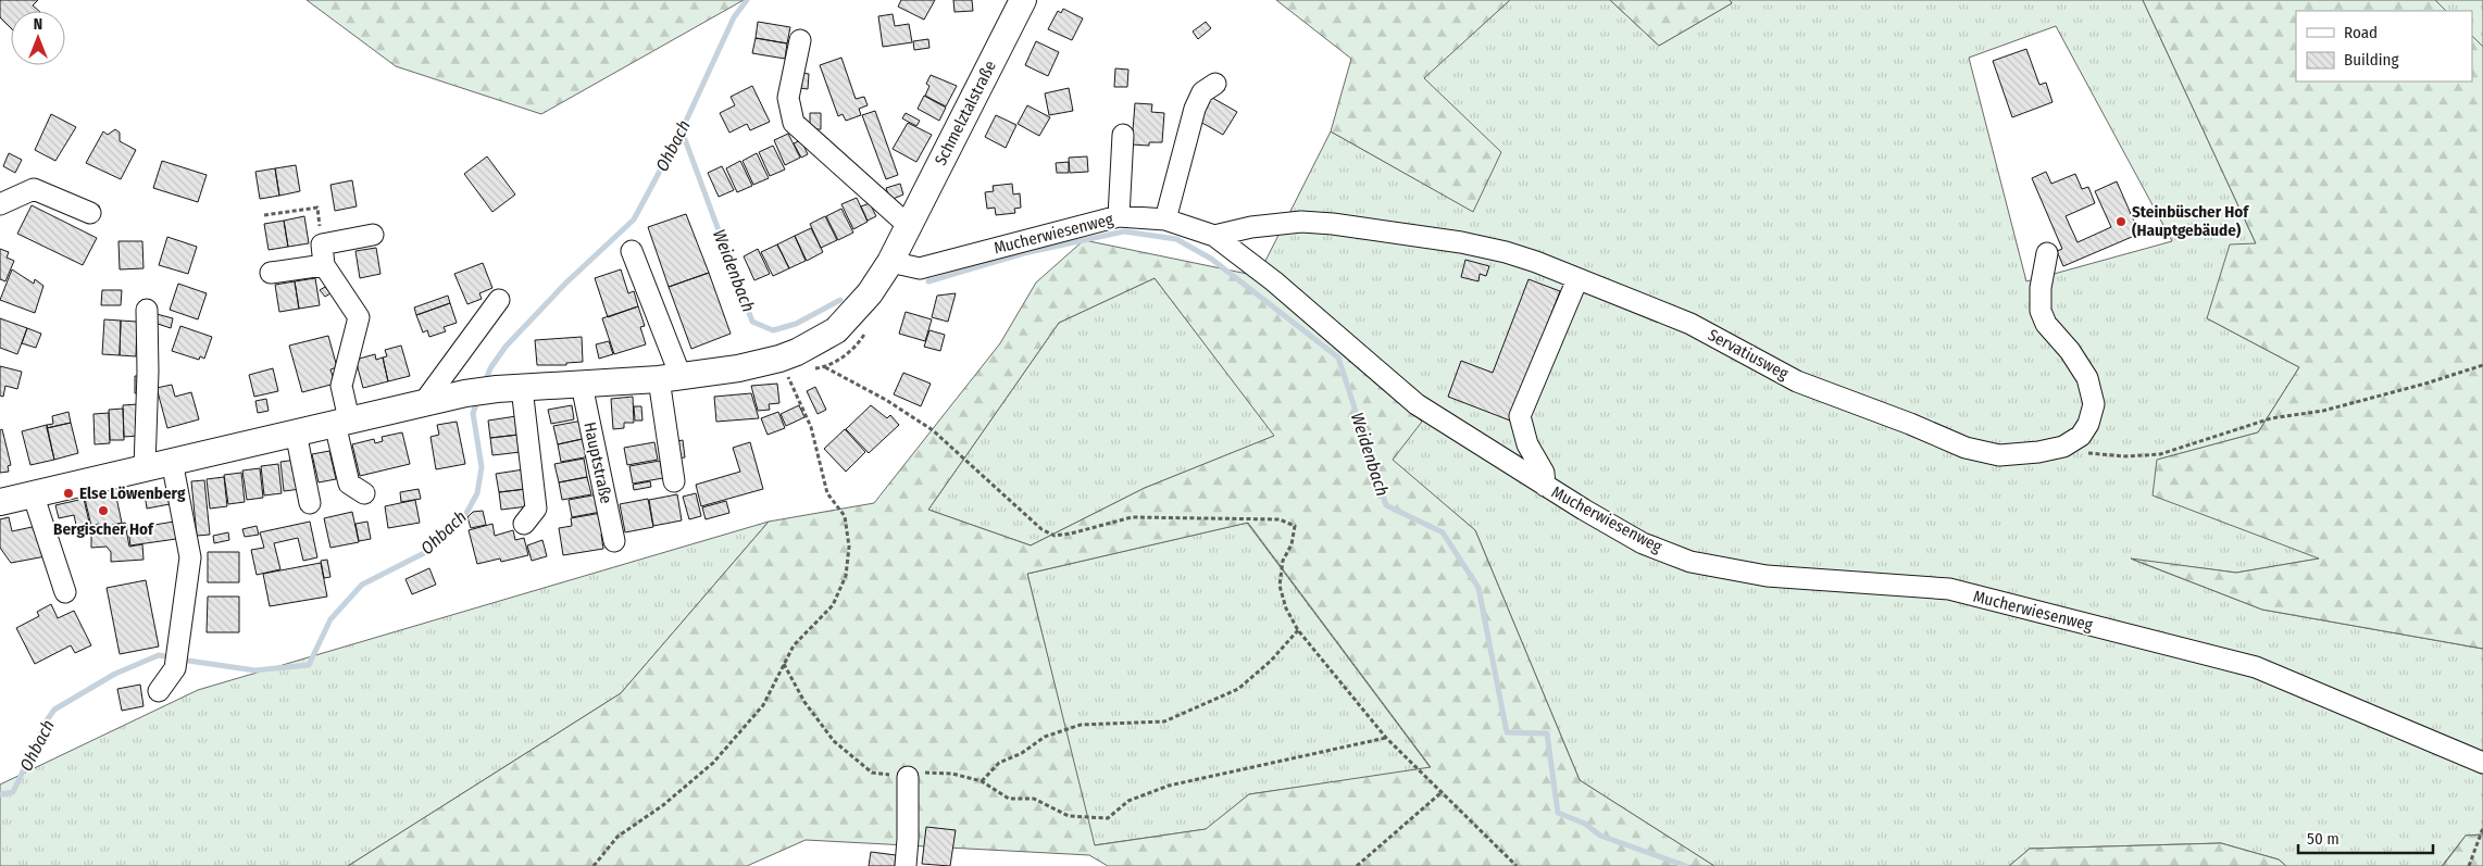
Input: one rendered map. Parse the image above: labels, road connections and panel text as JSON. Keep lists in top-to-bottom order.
{
  "streets": {
    "main road": ["Schmelztalstraße"],
    "street": ["Mucherwiesenweg", "Servatiusweg", "Hauptstraße"]
  },
  "crossings": [
    ["Schmelztalstraße", "Mucherwiesenweg"],
    ["Mucherwiesenweg", "Servatiusweg"]
  ],
  "water": ["Ohbach", "Weidenbach"],
  "places": ["Steinbüscher Hof (Hauptgebäude)", "Else Löwenberg", "Bergischer Hof"],
  "legend": ["Road", "Building"],
  "scale_bar": "50 m",
  "north": "top"
}
